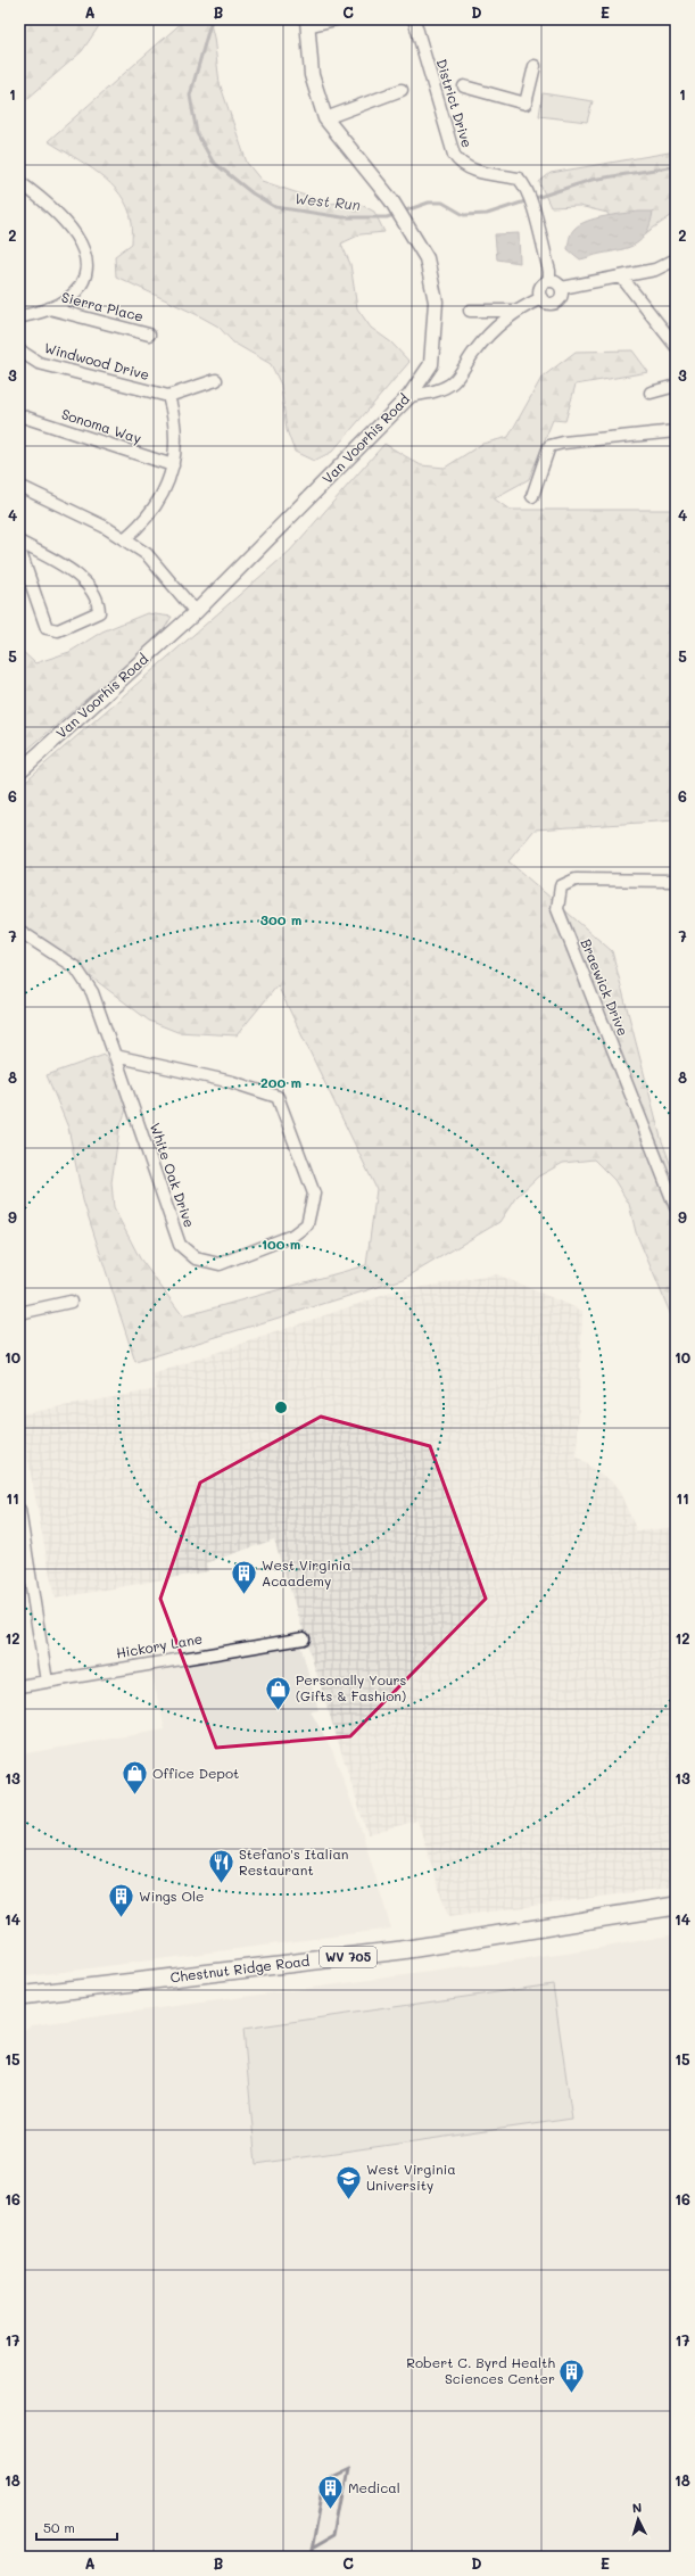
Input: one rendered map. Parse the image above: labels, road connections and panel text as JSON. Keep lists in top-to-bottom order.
{
  "streets": {
    "main road": ["WV 705", "Chestnut Ridge Road"],
    "street": [
      "District Drive",
      "Sierra Place",
      "Windwood Drive",
      "Sonoma Way",
      "Van Voorhis Road",
      "Braewick Drive",
      "White Oak Drive",
      "Hickory Lane"
    ]
  },
  "water": ["West Run"],
  "places": {
    "building": [
      "West Virginia Acaademy",
      "Wings Ole",
      "Robert C. Byrd Health Sciences Center",
      "Medical"
    ],
    "shop": ["Personally Yours (Gifts & Fashion)", "Office Depot"],
    "restaurant": ["Stefano's Italian Restaurant"],
    "school or university": ["West Virginia University"]
  },
  "scale_bar": "50 m",
  "north": "top",
  "grid": {
    "columns": [
      "A",
      "B",
      "C",
      "D",
      "E"
    ],
    "rows": [
      "1",
      "2",
      "3",
      "4",
      "5",
      "6",
      "7",
      "8",
      "9",
      "10",
      "11",
      "12",
      "13",
      "14",
      "15",
      "16",
      "17",
      "18"
    ]
  },
  "rings": ["300 m", "200 m", "100 m"]
}
